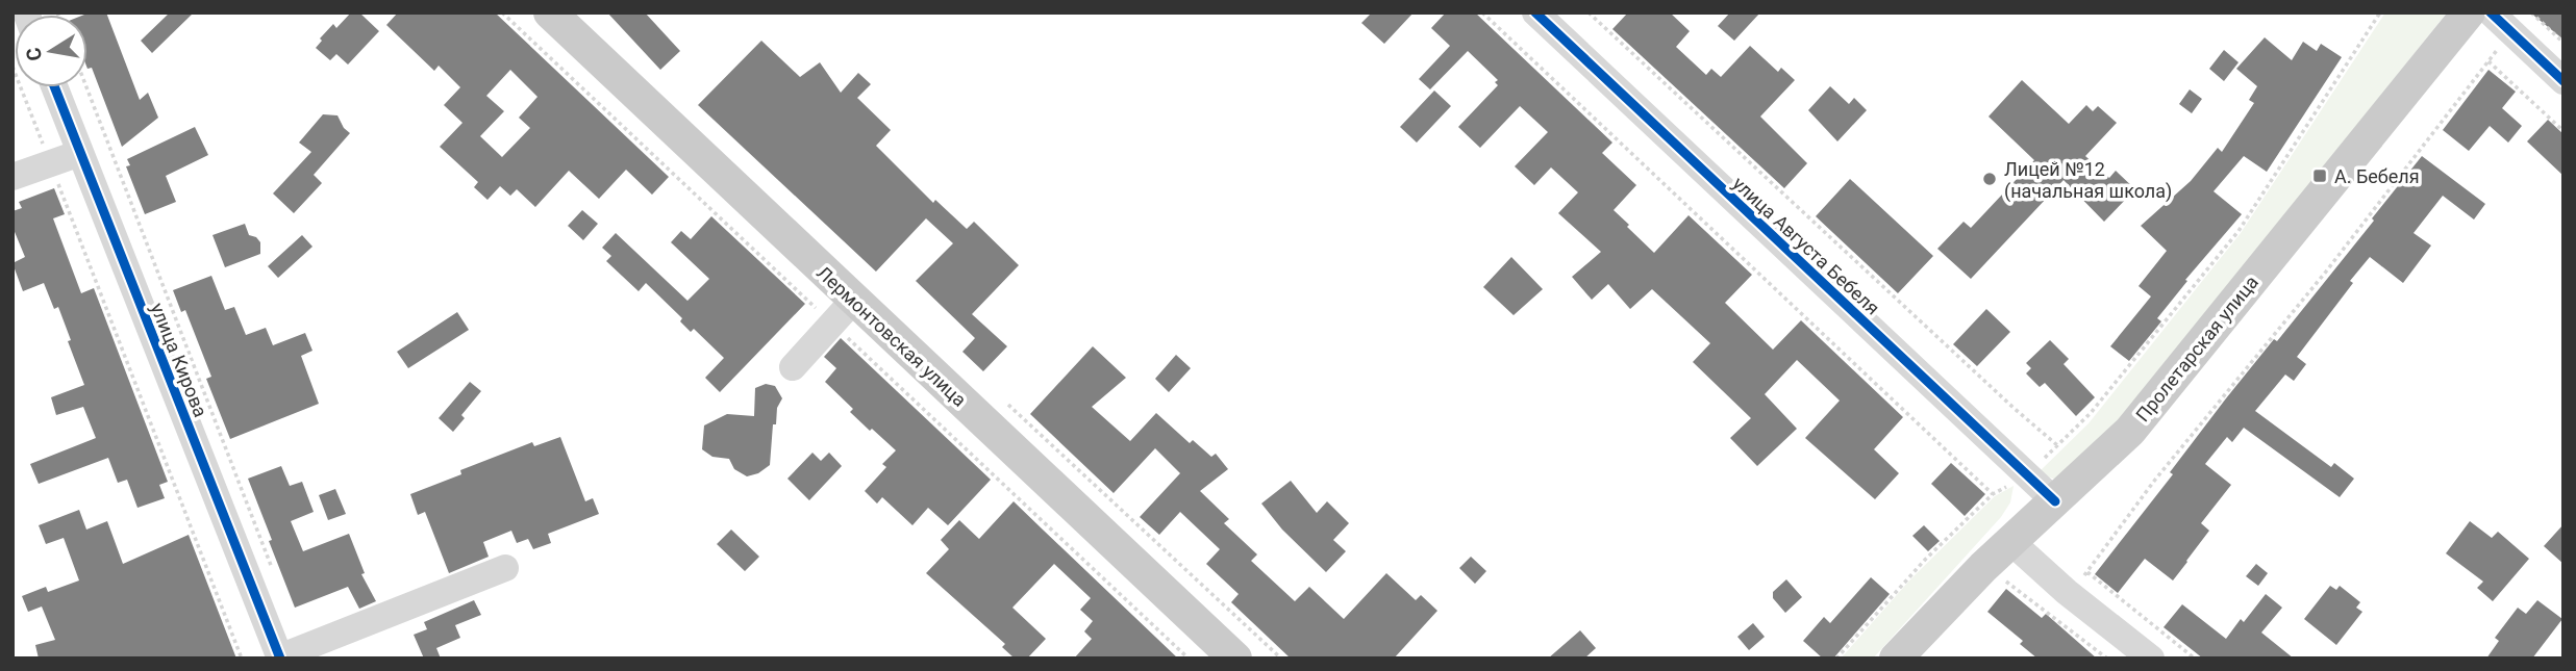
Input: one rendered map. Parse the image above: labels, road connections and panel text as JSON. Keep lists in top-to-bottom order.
{
  "streets": {
    "main road": ["Лермонтовская улица", "Пролетарская улица"],
    "street": ["улица Августа Бебеля", "улица Кирова"]
  },
  "crossings": [
    ["улица Августа Бебеля", "Пролетарская улица"]
  ],
  "places": {
    "transit": ["А. Бебеля"],
    "other": ["Лицей №12 (начальная школа)"]
  },
  "north": "left"
}
